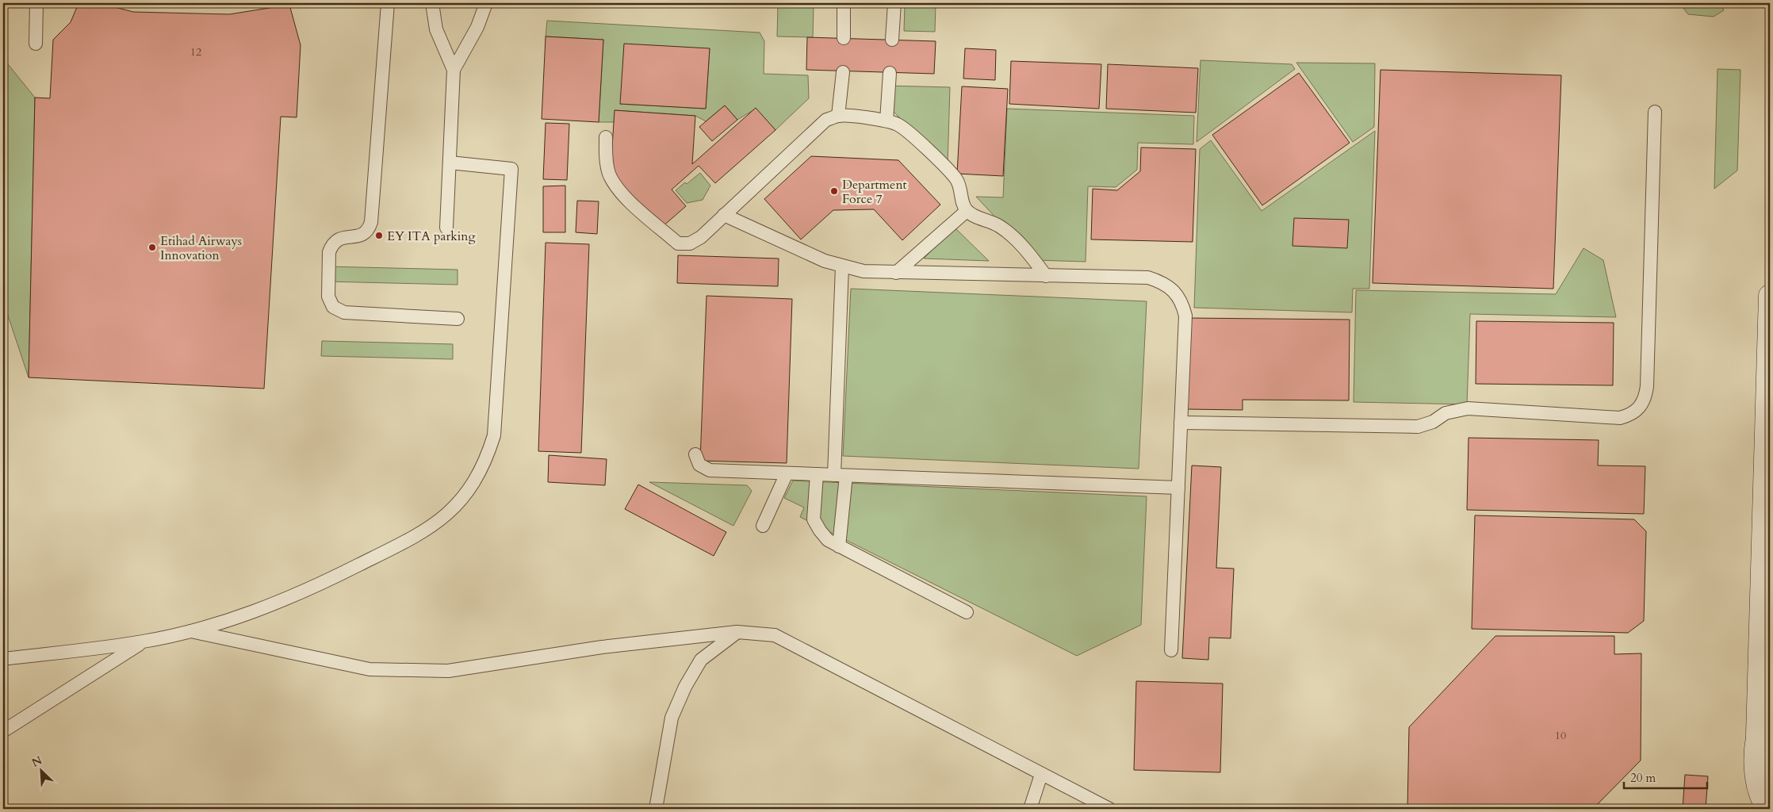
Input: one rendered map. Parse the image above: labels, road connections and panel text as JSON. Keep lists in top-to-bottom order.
{
  "places": ["Department Force 7", "EY ITA parking", "Etihad Airways Innovation"],
  "house_numbers": ["12", "10"],
  "scale_bar": "20 m",
  "north": "top left"
}
